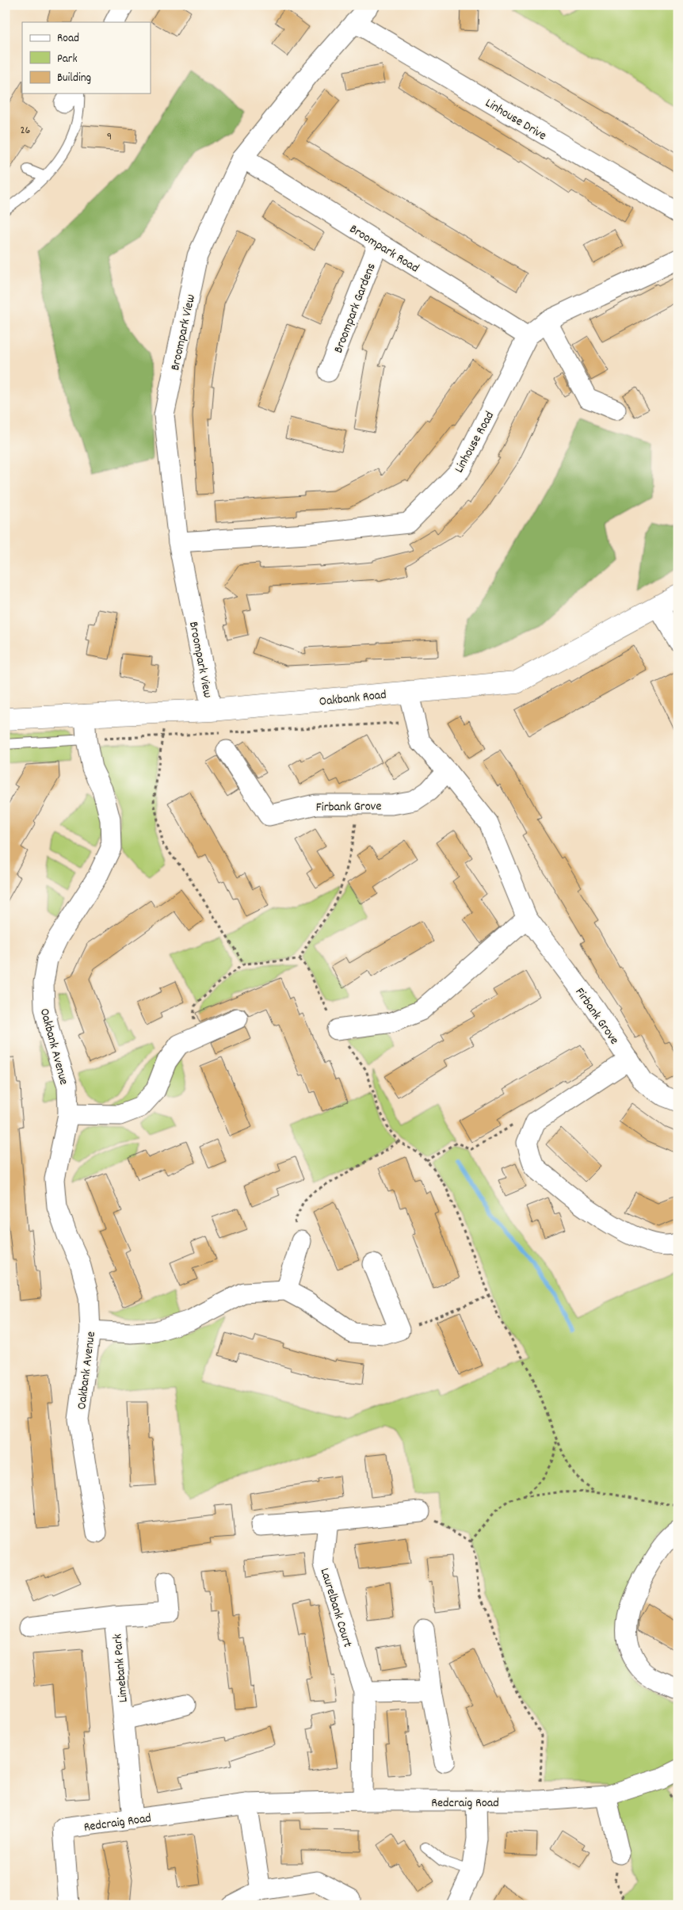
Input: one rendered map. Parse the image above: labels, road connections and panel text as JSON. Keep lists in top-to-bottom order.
{
  "streets": {
    "street": [
      "Linhouse Drive",
      "Broompark Road",
      "Broompark Gardens",
      "Broompark View",
      "Linhouse Road",
      "Oakbank Road",
      "Firbank Grove",
      "Oakbank Avenue",
      "Laurelbank Court",
      "Limebank Park",
      "Redcraig Road"
    ]
  },
  "crossings": [
    ["Linhouse Drive", "Broompark View"],
    ["Broompark Road", "Broompark Gardens"],
    ["Broompark Road", "Broompark View"],
    ["Broompark Road", "Linhouse Road"],
    ["Broompark View", "Linhouse Road"],
    ["Broompark View", "Oakbank Road"],
    ["Oakbank Road", "Firbank Grove"],
    ["Oakbank Road", "Oakbank Avenue"],
    ["Laurelbank Court", "Redcraig Road"],
    ["Limebank Park", "Redcraig Road"]
  ],
  "house_numbers": ["26", "9"],
  "legend": ["Road", "Park", "Building"]
}
